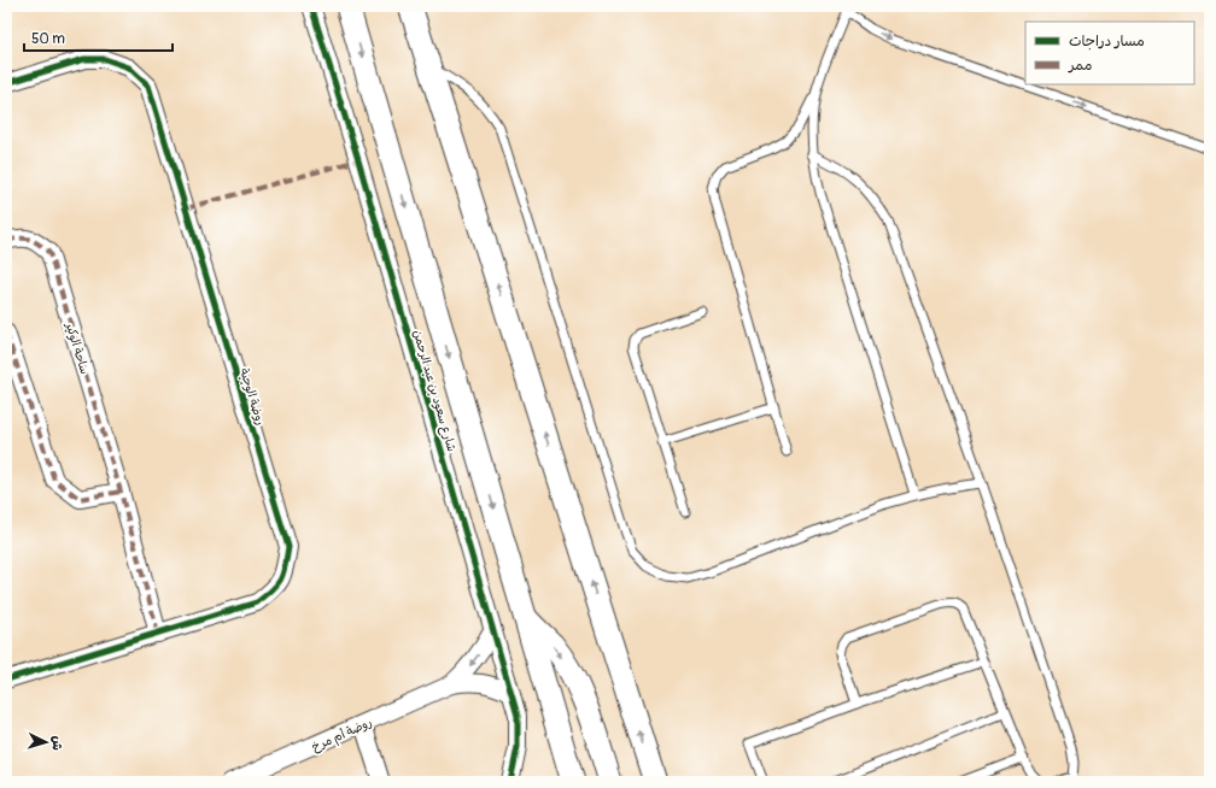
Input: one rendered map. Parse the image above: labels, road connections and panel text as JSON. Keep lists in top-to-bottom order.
{
  "streets": {
    "main road": ["شارع سعود بن عبد الرحمن"],
    "street": ["ساحة الوكير", "روضة الوجبة", "روضة أم مرخ"]
  },
  "crossings": [
    ["ساحة الوكير", "روضة الوجبة"],
    ["شارع سعود بن عبد الرحمن", "روضة أم مرخ"]
  ],
  "legend": ["مسار دراجات", "ممر"],
  "scale_bar": "50 m",
  "north": "right"
}
